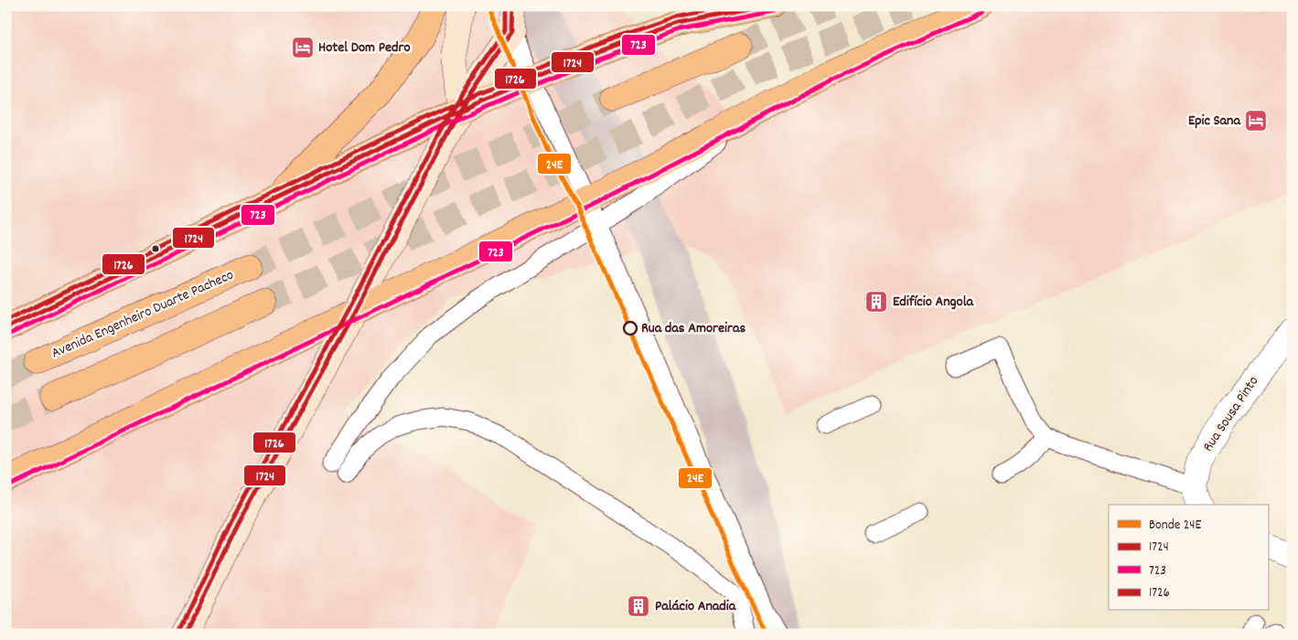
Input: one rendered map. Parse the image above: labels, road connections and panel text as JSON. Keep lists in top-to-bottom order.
{
  "streets": {
    "main road": ["Avenida Engenheiro Duarte Pacheco"],
    "street": ["Rua Sousa Pinto"]
  },
  "places": {
    "hotel": ["Hotel Dom Pedro", "Epic Sana"],
    "building": ["Edifício Angola", "Palácio Anadia"],
    "other": ["Rua das Amoreiras"]
  },
  "lines": [
    "tram line 24E",
    "transit line 1724",
    "transit line 1726",
    "transit line 723"
  ],
  "legend": [
    "Bonde 24E",
    "1724",
    "723",
    "1726"
  ]
}
